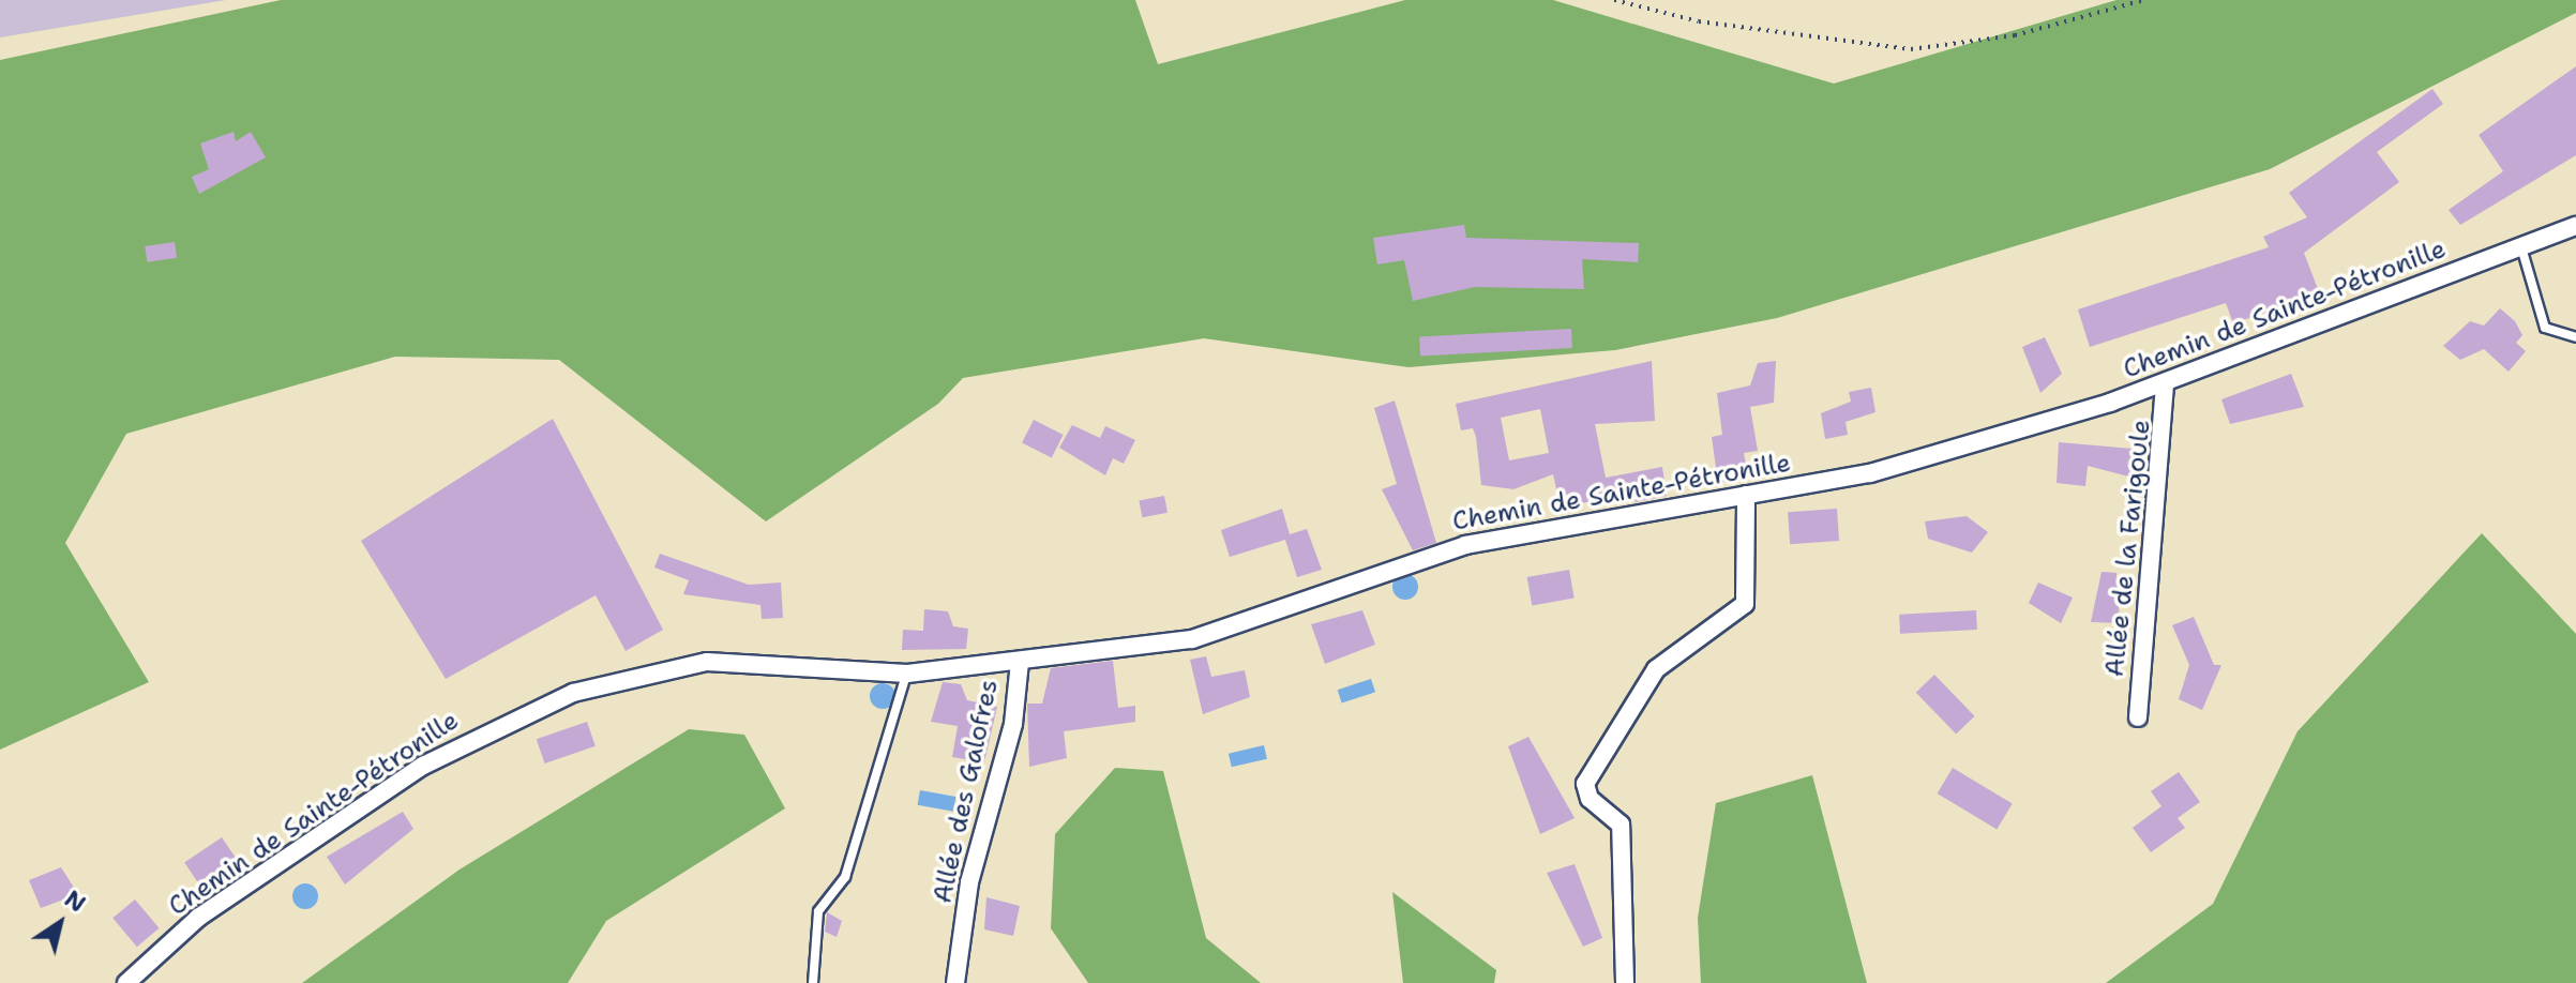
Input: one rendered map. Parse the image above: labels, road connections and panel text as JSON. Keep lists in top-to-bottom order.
{
  "streets": {
    "street": ["Chemin de Sainte-Pétronille", "Allée de la Farigoule", "Allée des Galofres"]
  },
  "crossings": [
    ["Chemin de Sainte-Pétronille", "Allée de la Farigoule"],
    ["Chemin de Sainte-Pétronille", "Allée des Galofres"]
  ],
  "north": "top right"
}
